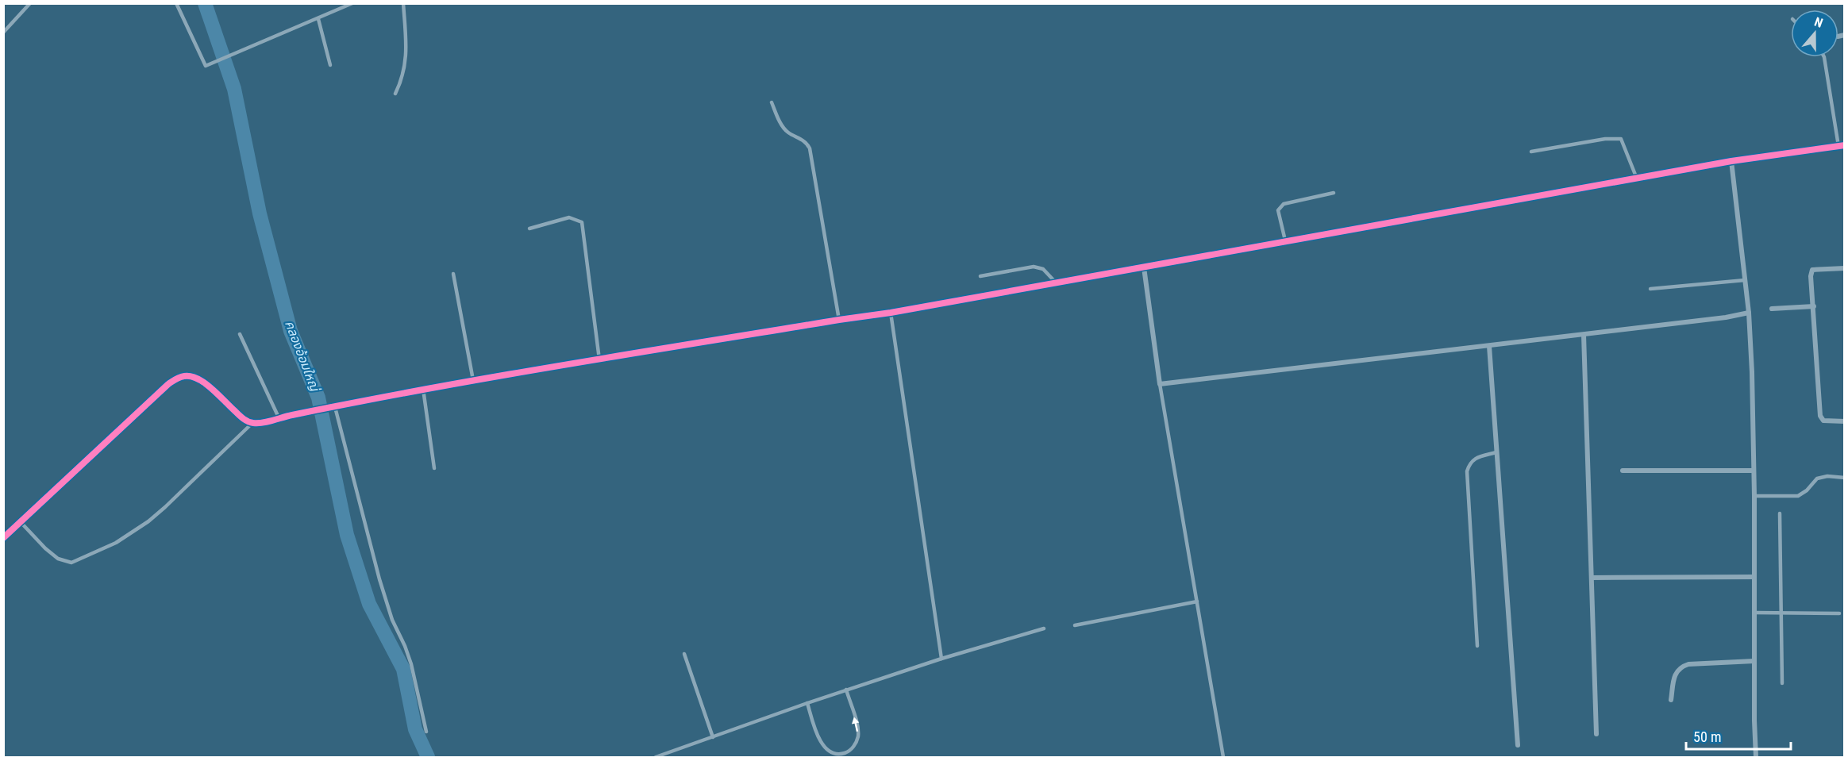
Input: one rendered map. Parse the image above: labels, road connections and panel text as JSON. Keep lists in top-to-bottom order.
{
  "water": ["คลองอ้อมใหญ่"],
  "scale_bar": "50 m",
  "north": "top"
}
